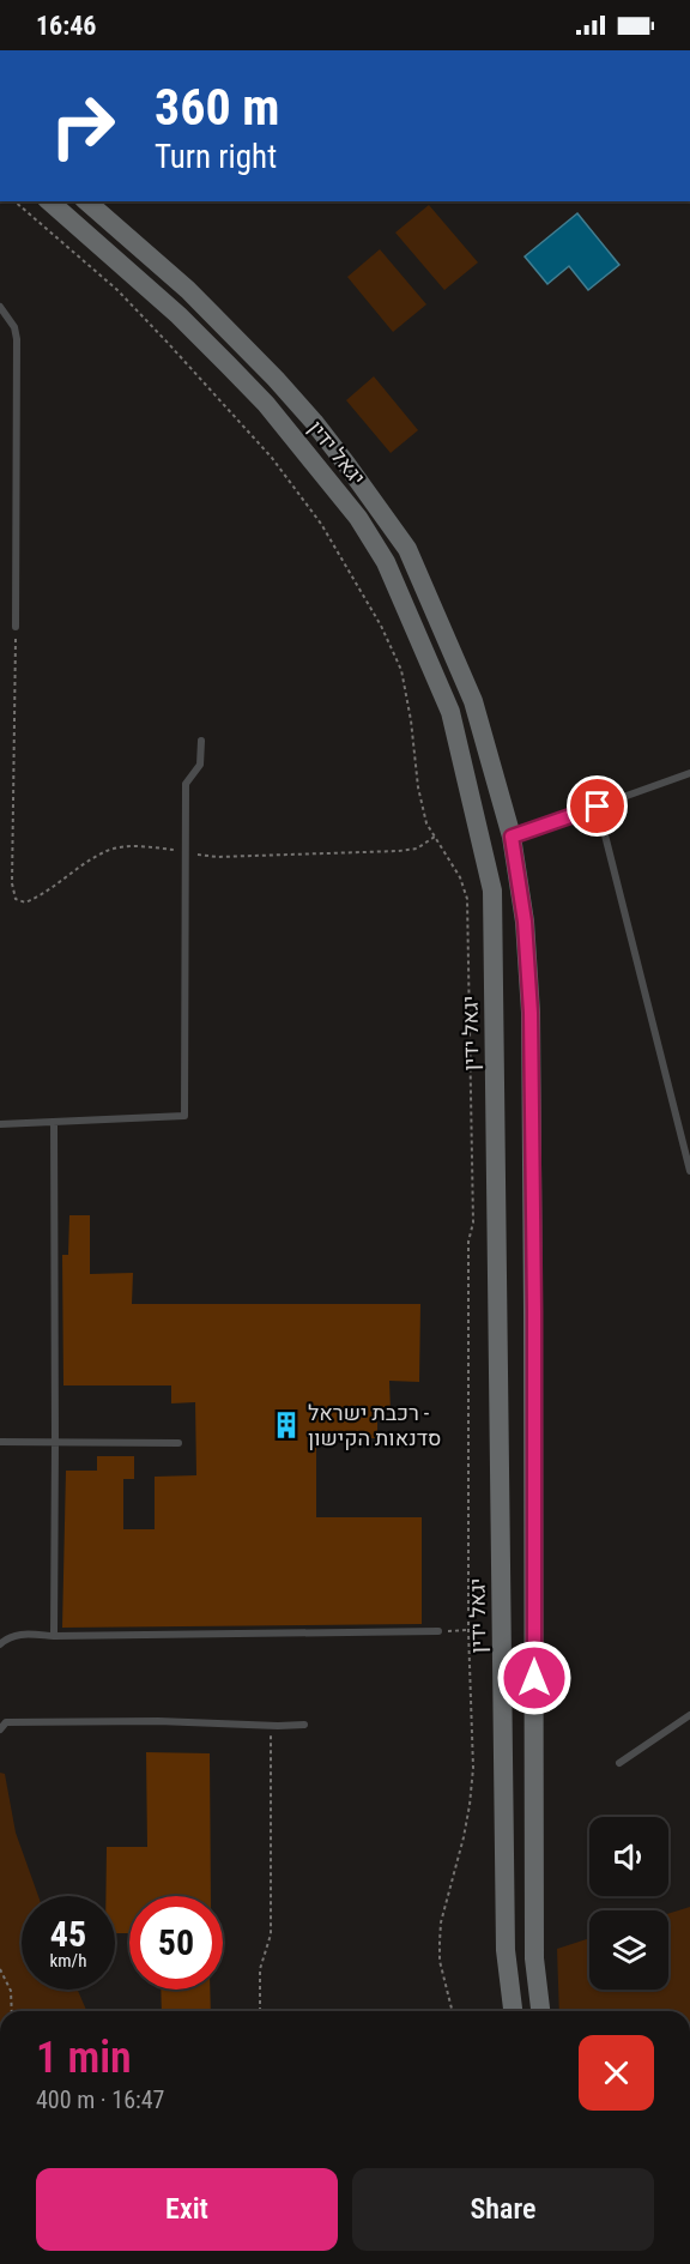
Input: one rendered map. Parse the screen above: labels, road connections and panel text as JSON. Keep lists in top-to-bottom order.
{
  "streets": {
    "main road": ["יגאל ידין"]
  },
  "places": {
    "building": ["רכבת ישראל - סדנאות הקישון"]
  },
  "page": {
    "status": "16:46",
    "turn": ["360 m", "Turn right"],
    "speed": "45 km/h",
    "limit": "50",
    "heading": ["1 min", "400 m · 16:47"],
    "buttons": ["Exit", "Share"]
  }
}
